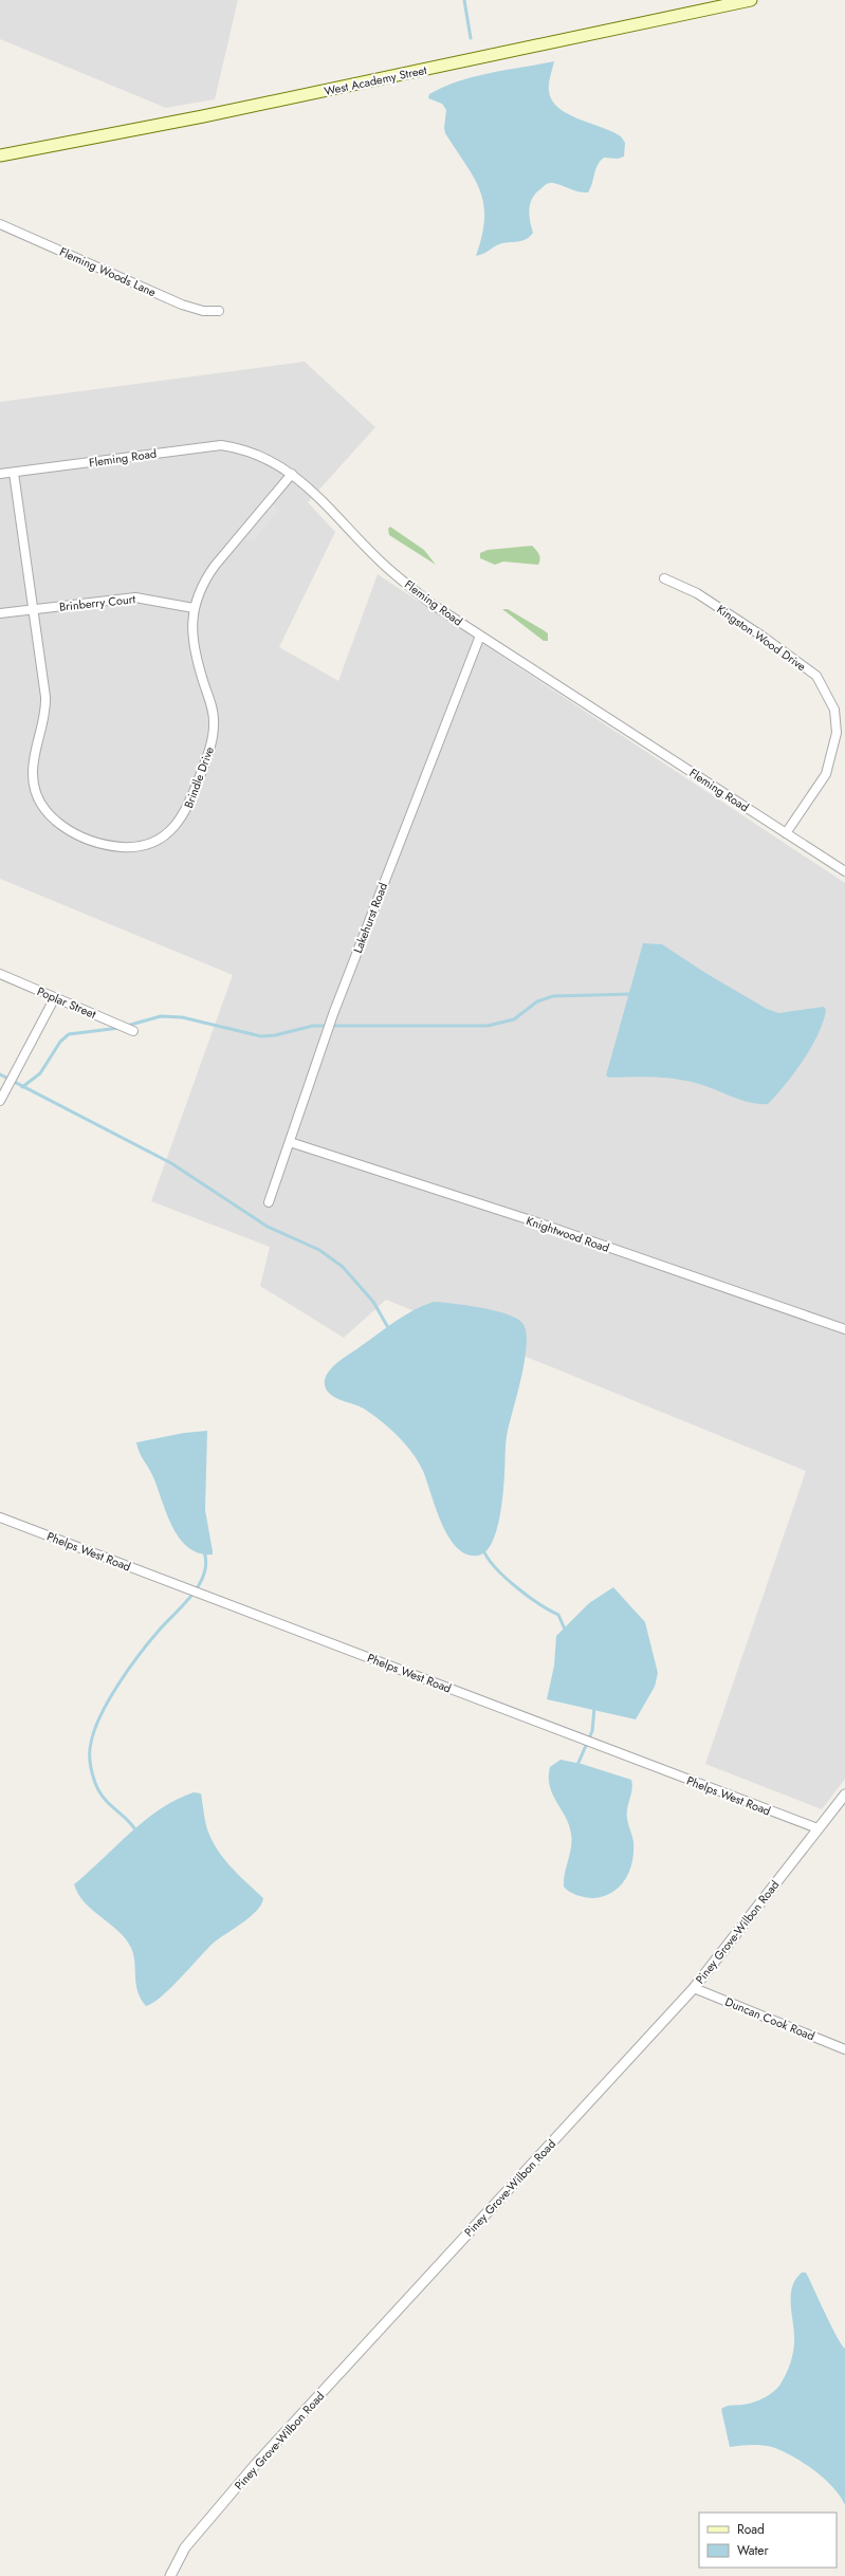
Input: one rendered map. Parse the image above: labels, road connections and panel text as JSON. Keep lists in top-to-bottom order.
{
  "streets": {
    "main road": ["West Academy Street"],
    "street": [
      "Fleming Woods Lane",
      "Fleming Road",
      "Brinberry Court",
      "Kingston Wood Drive",
      "Brindle Drive",
      "Lakehurst Road",
      "Poplar Street",
      "Knightwood Road",
      "Phelps West Road",
      "Piney Grove-Wilbon Road",
      "Duncan Cook Road"
    ]
  },
  "crossings": [
    ["Fleming Road", "Kingston Wood Drive"],
    ["Fleming Road", "Brindle Drive"],
    ["Fleming Road", "Lakehurst Road"],
    ["Brinberry Court", "Brindle Drive"],
    ["Lakehurst Road", "Knightwood Road"],
    ["Phelps West Road", "Piney Grove-Wilbon Road"],
    ["Piney Grove-Wilbon Road", "Duncan Cook Road"]
  ],
  "legend": ["Road", "Water"]
}
